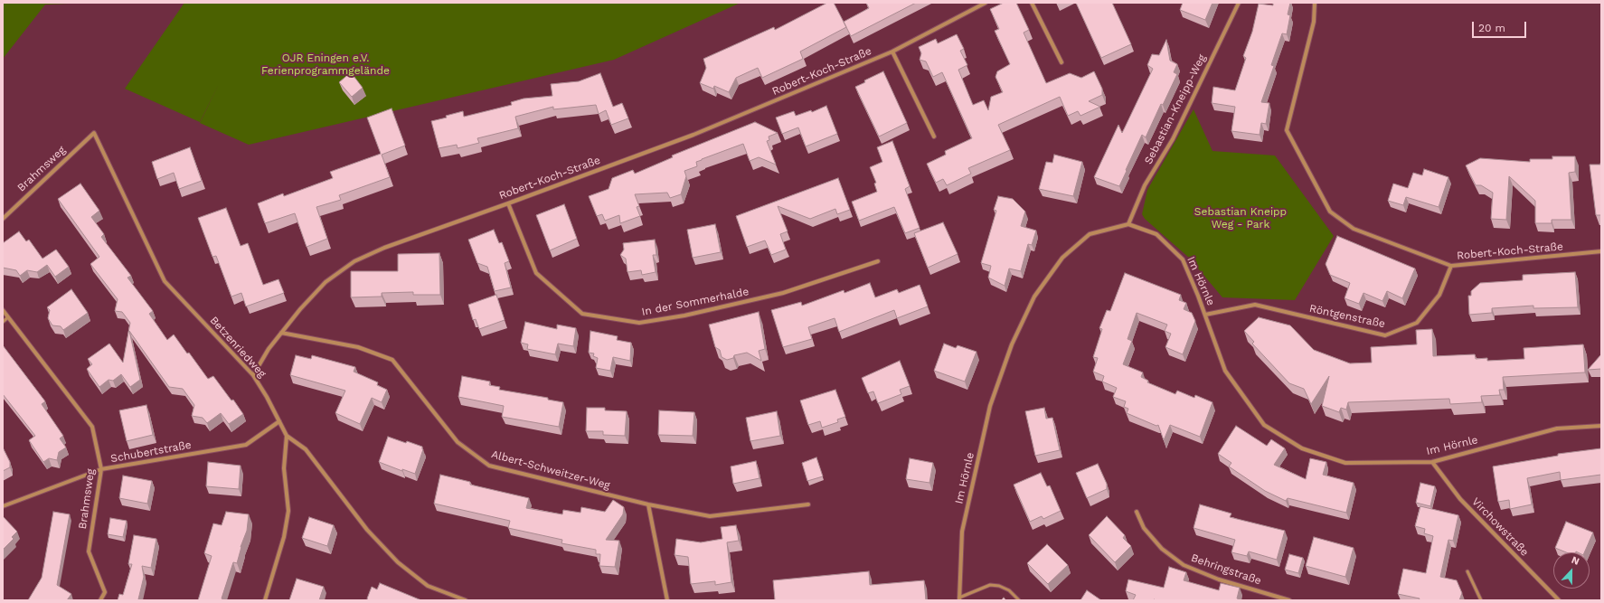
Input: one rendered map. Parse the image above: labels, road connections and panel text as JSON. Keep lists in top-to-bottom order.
{
  "streets": {
    "street": [
      "Robert-Koch-Straße",
      "Sebastian-Kneipp-Weg",
      "Brahmsweg",
      "Im Hörnle",
      "In der Sommerhalde",
      "Röntgenstraße",
      "Betzenriedweg",
      "Schubertstraße",
      "Albert-Schweitzer-Weg",
      "Virchowstraße",
      "Behringstraße"
    ]
  },
  "crossings": [
    ["Robert-Koch-Straße", "In der Sommerhalde"],
    ["Robert-Koch-Straße", "Röntgenstraße"],
    ["Robert-Koch-Straße", "Betzenriedweg"],
    ["Robert-Koch-Straße", "Albert-Schweitzer-Weg"],
    ["Sebastian-Kneipp-Weg", "Im Hörnle"],
    ["Brahmsweg", "Betzenriedweg"],
    ["Brahmsweg", "Schubertstraße"],
    ["Im Hörnle", "Röntgenstraße"],
    ["Im Hörnle", "Virchowstraße"],
    ["Betzenriedweg", "Schubertstraße"]
  ],
  "parks": ["OJR Eningen e.V. Ferienprogrammgelände", "Sebastian Kneipp Weg - Park"],
  "scale_bar": "20 m",
  "north": "top"
}
